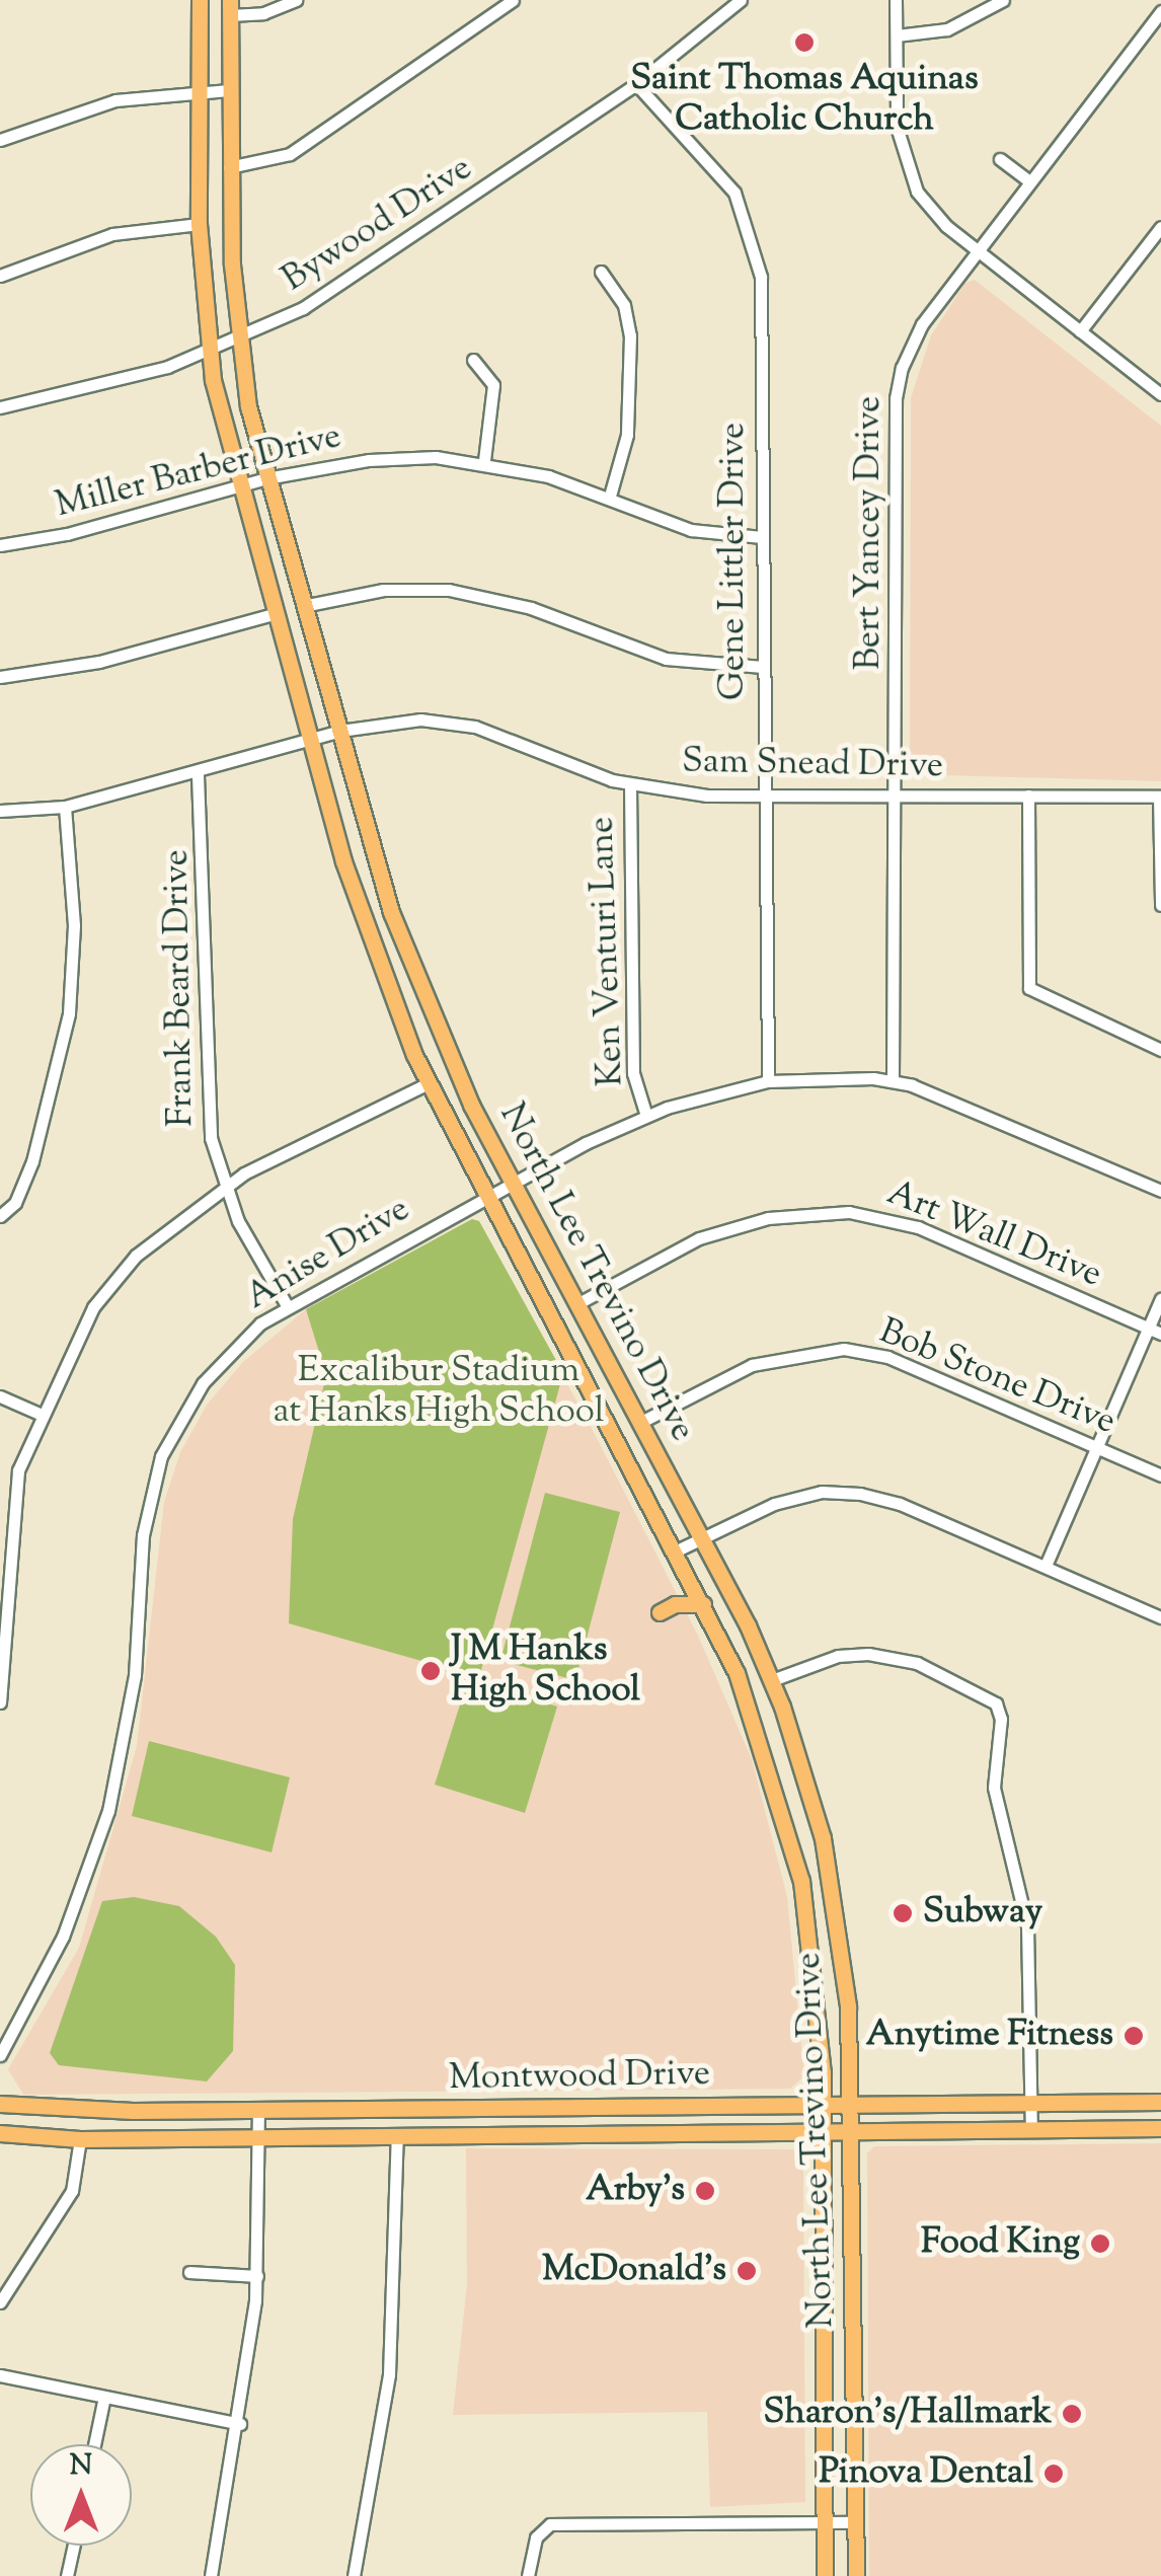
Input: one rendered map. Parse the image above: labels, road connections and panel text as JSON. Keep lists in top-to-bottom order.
{
  "streets": {
    "main road": ["North Lee Trevino Drive", "Montwood Drive"],
    "street": [
      "Bywood Drive",
      "Miller Barber Drive",
      "Bert Yancey Drive",
      "Gene Littler Drive",
      "Sam Snead Drive",
      "Ken Venturi Lane",
      "Frank Beard Drive",
      "Art Wall Drive",
      "Anise Drive",
      "Bob Stone Drive"
    ]
  },
  "crossings": [
    ["Bywood Drive", "Gene Littler Drive"],
    ["Bywood Drive", "North Lee Trevino Drive"],
    ["Miller Barber Drive", "Gene Littler Drive"],
    ["Miller Barber Drive", "North Lee Trevino Drive"],
    ["Bert Yancey Drive", "Sam Snead Drive"],
    ["Bert Yancey Drive", "Anise Drive"],
    ["Gene Littler Drive", "Sam Snead Drive"],
    ["Gene Littler Drive", "Anise Drive"],
    ["Sam Snead Drive", "Ken Venturi Lane"],
    ["Sam Snead Drive", "Frank Beard Drive"],
    ["Sam Snead Drive", "North Lee Trevino Drive"],
    ["Ken Venturi Lane", "Anise Drive"],
    ["Frank Beard Drive", "Anise Drive"],
    ["Art Wall Drive", "North Lee Trevino Drive"],
    ["Anise Drive", "North Lee Trevino Drive"],
    ["North Lee Trevino Drive", "Bob Stone Drive"],
    ["North Lee Trevino Drive", "Montwood Drive"]
  ],
  "parks": ["Excalibur Stadium at Hanks High School"],
  "places": [
    "Saint Thomas Aquinas Catholic Church",
    "J M Hanks High School",
    "Subway",
    "Anytime Fitness",
    "Arby's",
    "Food King",
    "McDonald's",
    "Sharon's/Hallmark",
    "Pinova Dental"
  ],
  "north": "top"
}
